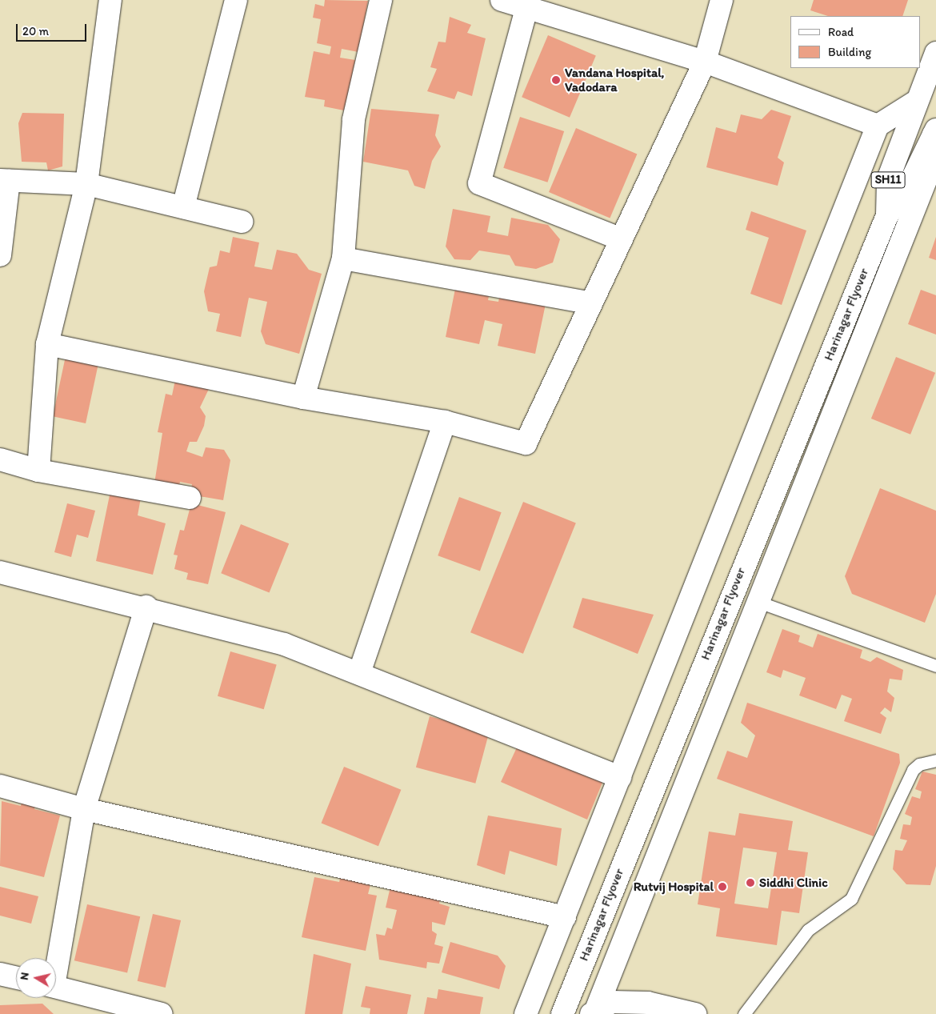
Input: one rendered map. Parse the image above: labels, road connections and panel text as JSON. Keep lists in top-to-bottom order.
{
  "streets": {
    "street": ["SH11", "Harinagar Flyover"]
  },
  "crossings": [
    ["SH11", "Harinagar Flyover"]
  ],
  "places": ["Vandana Hospital, Vadodara", "Siddhi Clinic", "Rutvij Hospital"],
  "legend": ["Road", "Building"],
  "scale_bar": "20 m",
  "north": "left"
}
